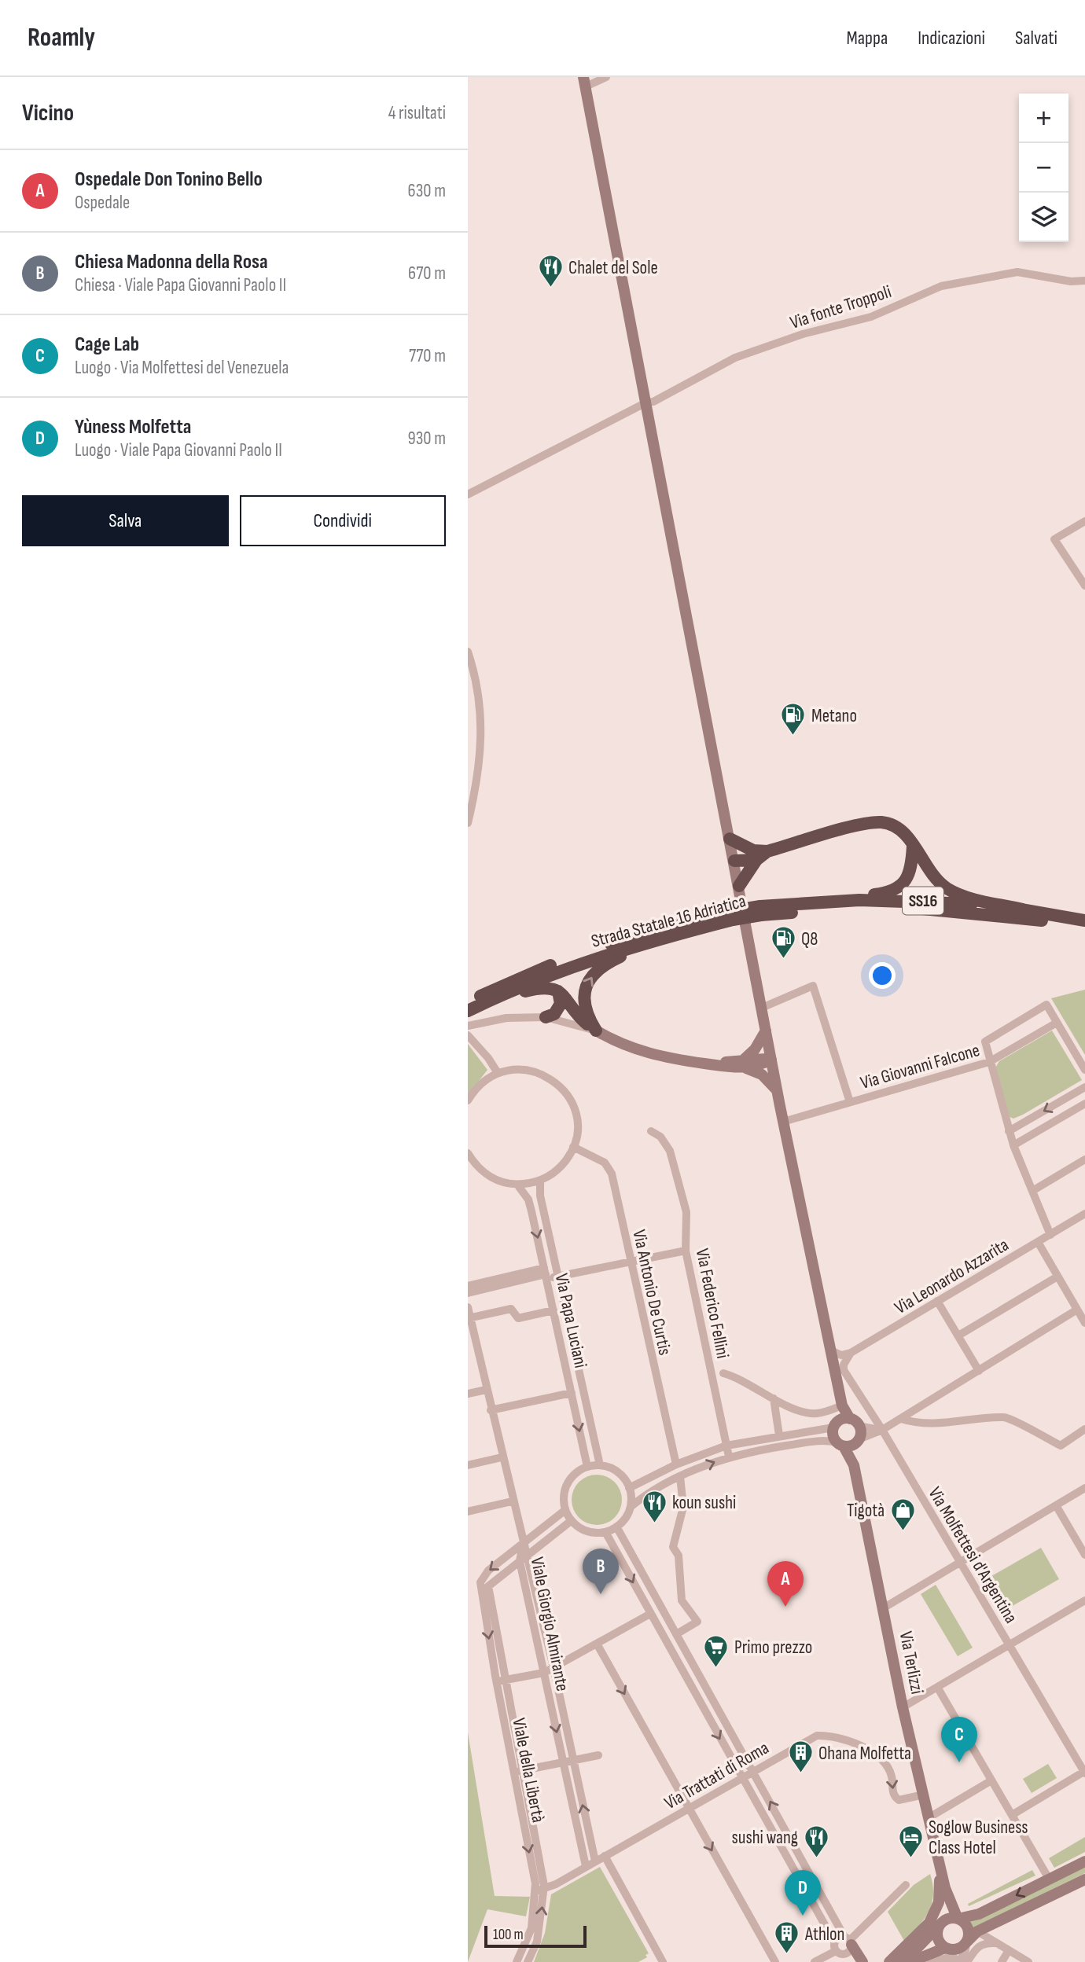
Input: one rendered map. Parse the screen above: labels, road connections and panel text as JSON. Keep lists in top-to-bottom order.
{
  "streets": {
    "highway": ["SS16", "Strada Statale 16 Adriatica"],
    "main road": ["Via Terlizzi"],
    "street": [
      "Via fonte Troppoli",
      "Via Giovanni Falcone",
      "Via Leonardo Azzarita",
      "Via Antonio De Curtis",
      "Via Federico Fellini",
      "Via Papa Luciani",
      "Via Molfettesi d'Argentina",
      "Viale Giorgio Almirante",
      "Viale della Libertà",
      "Via Trattati di Roma"
    ]
  },
  "crossings": [
    ["Viale Giorgio Almirante", "Via Trattati di Roma"],
    ["Via Terlizzi", "Via Trattati di Roma"],
    ["Viale della Libertà", "Via Trattati di Roma"]
  ],
  "one_way": ["Via Trattati di Roma"],
  "places": {
    "restaurant": ["Chalet del Sole", "koun sushi", "sushi wang"],
    "fuel station": ["Metano", "Q8"],
    "shop": ["Tigotà"],
    "supermarket": ["Primo prezzo"],
    "building": ["Ohana Molfetta", "Athlon"],
    "hotel": ["Soglow Business Class Hotel"]
  },
  "scale_bar": "100 m",
  "page": {
    "header": "Roamly",
    "nav": ["Mappa", "Indicazioni", "Salvati"],
    "heading": ["Vicino", "4 risultati"],
    "map_buttons": ["+", "−"],
    "list": [
      {
        "mark": "A",
        "name": "Ospedale Don Tonino Bello",
        "note": "Ospedale",
        "value": "630 m"
      },
      {
        "mark": "B",
        "name": "Chiesa Madonna della Rosa",
        "note": "Chiesa · Viale Papa Giovanni Paolo II",
        "value": "670 m"
      },
      {
        "mark": "C",
        "name": "Cage Lab",
        "note": "Luogo · Via Molfettesi del Venezuela",
        "value": "770 m"
      },
      {
        "mark": "D",
        "name": "Yùness Molfetta",
        "note": "Luogo · Viale Papa Giovanni Paolo II",
        "value": "930 m"
      }
    ],
    "buttons": ["Salva", "Condividi"],
    "pins": [
      "B",
      "A",
      "C",
      "D"
    ],
    "scale": "100 m"
  }
}
